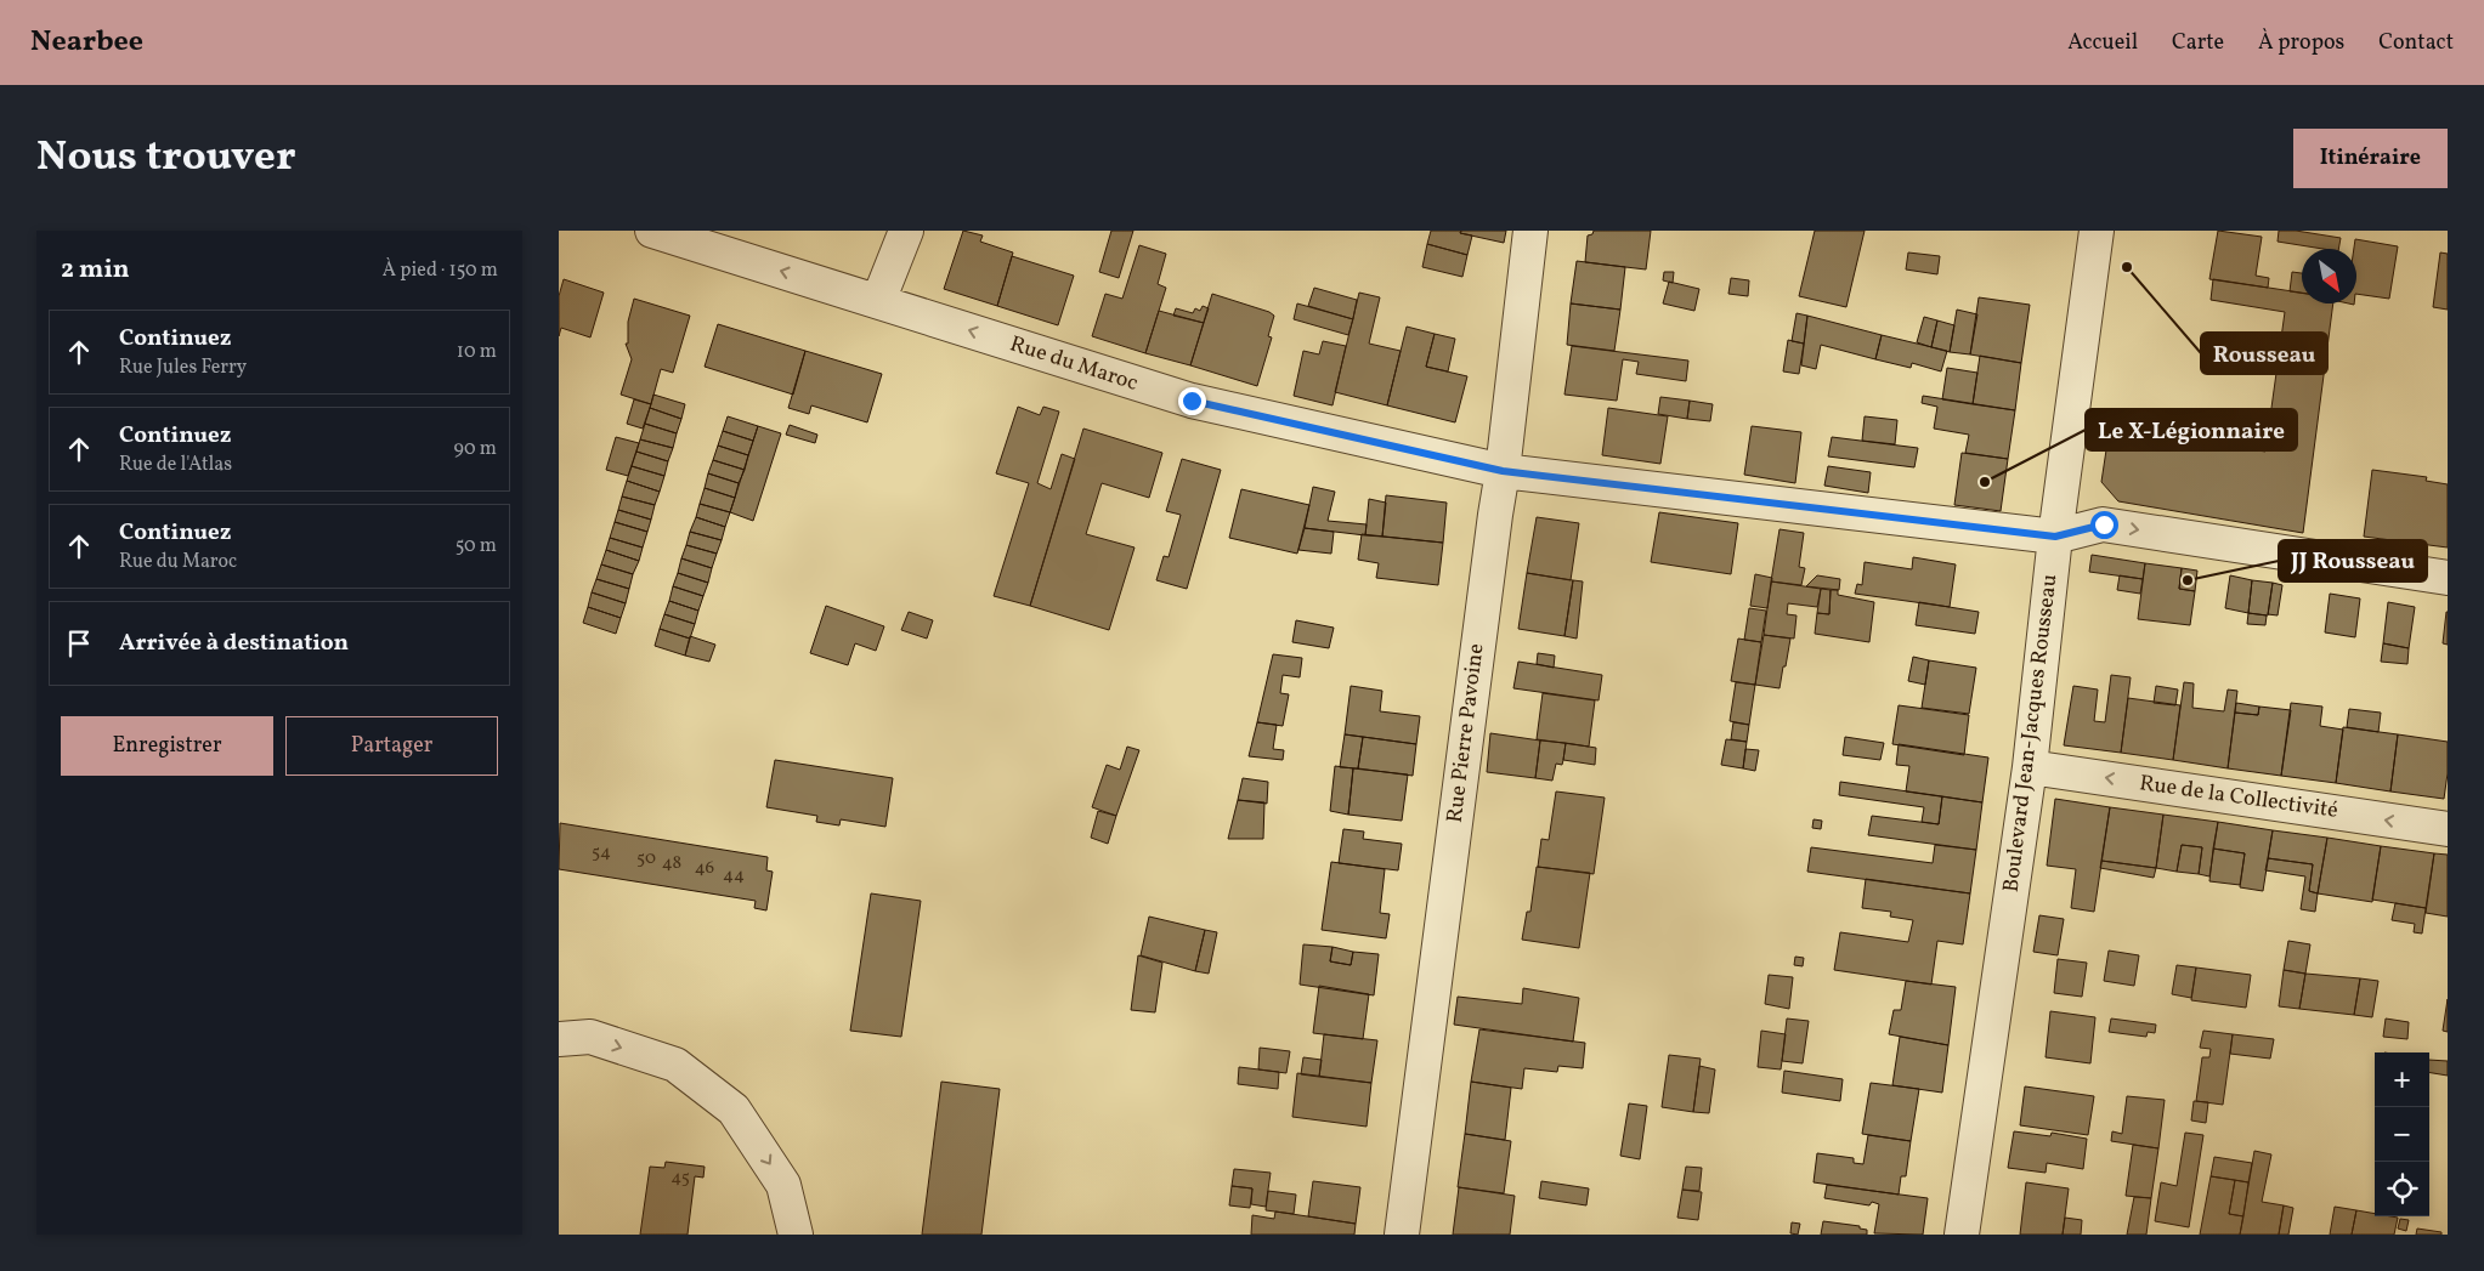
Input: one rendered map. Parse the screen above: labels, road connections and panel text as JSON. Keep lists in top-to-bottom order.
{
  "streets": {
    "street": [
      "Rue du Maroc",
      "Rue Pierre Pavoine",
      "Boulevard Jean-Jacques Rousseau",
      "Rue de la Collectivité"
    ]
  },
  "crossings": [
    ["Rue du Maroc", "Rue Pierre Pavoine"],
    ["Rue du Maroc", "Boulevard Jean-Jacques Rousseau"],
    ["Boulevard Jean-Jacques Rousseau", "Rue de la Collectivité"]
  ],
  "one_way": ["Rue du Maroc"],
  "places": ["Rousseau", "Le X-Légionnaire", "JJ Rousseau"],
  "house_numbers": [
    "54",
    "50",
    "48",
    "46",
    "44",
    "45"
  ],
  "north": "bottom right",
  "page": {
    "header": "Nearbee",
    "nav": [
      "Accueil",
      "Carte",
      "À propos",
      "Contact"
    ],
    "title": "Nous trouver",
    "buttons": [
      "Itinéraire",
      ["Enregistrer", "Partager"]
    ],
    "heading": ["2 min", "À pied · 150 m"],
    "list": [
      ["Continuez", "Rue Jules Ferry", "10 m"],
      ["Continuez", "Rue de l'Atlas", "90 m"],
      ["Continuez", "Rue du Maroc", "50 m"],
      "Arrivée à destination"
    ],
    "map_buttons": ["+", "−"]
  }
}
